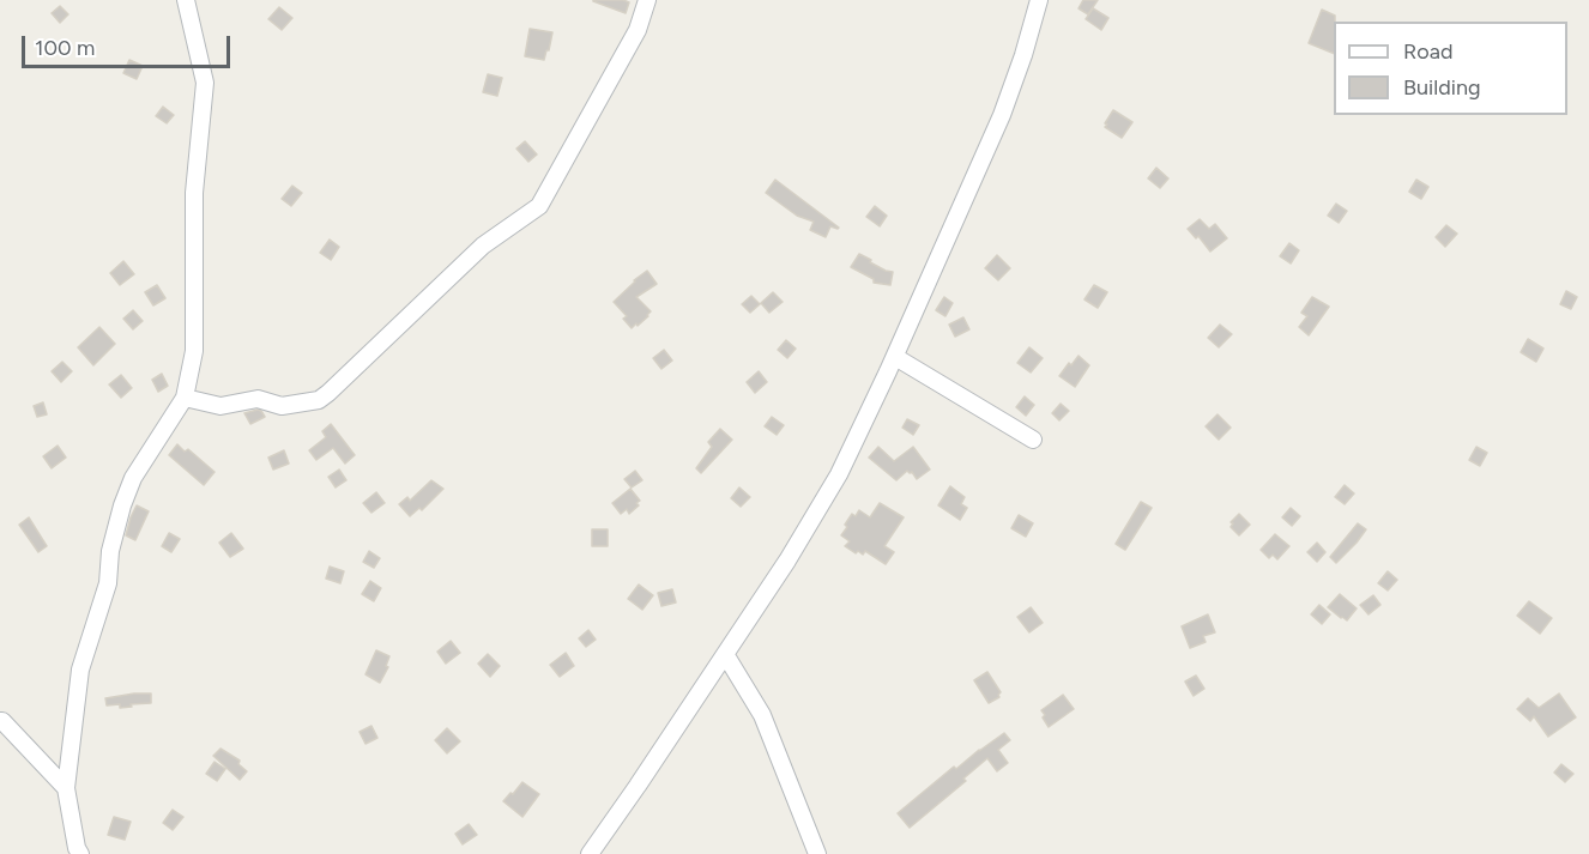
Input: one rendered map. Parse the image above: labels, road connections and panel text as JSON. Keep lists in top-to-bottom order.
{
  "legend": ["Road", "Building"],
  "scale_bar": "100 m"
}
